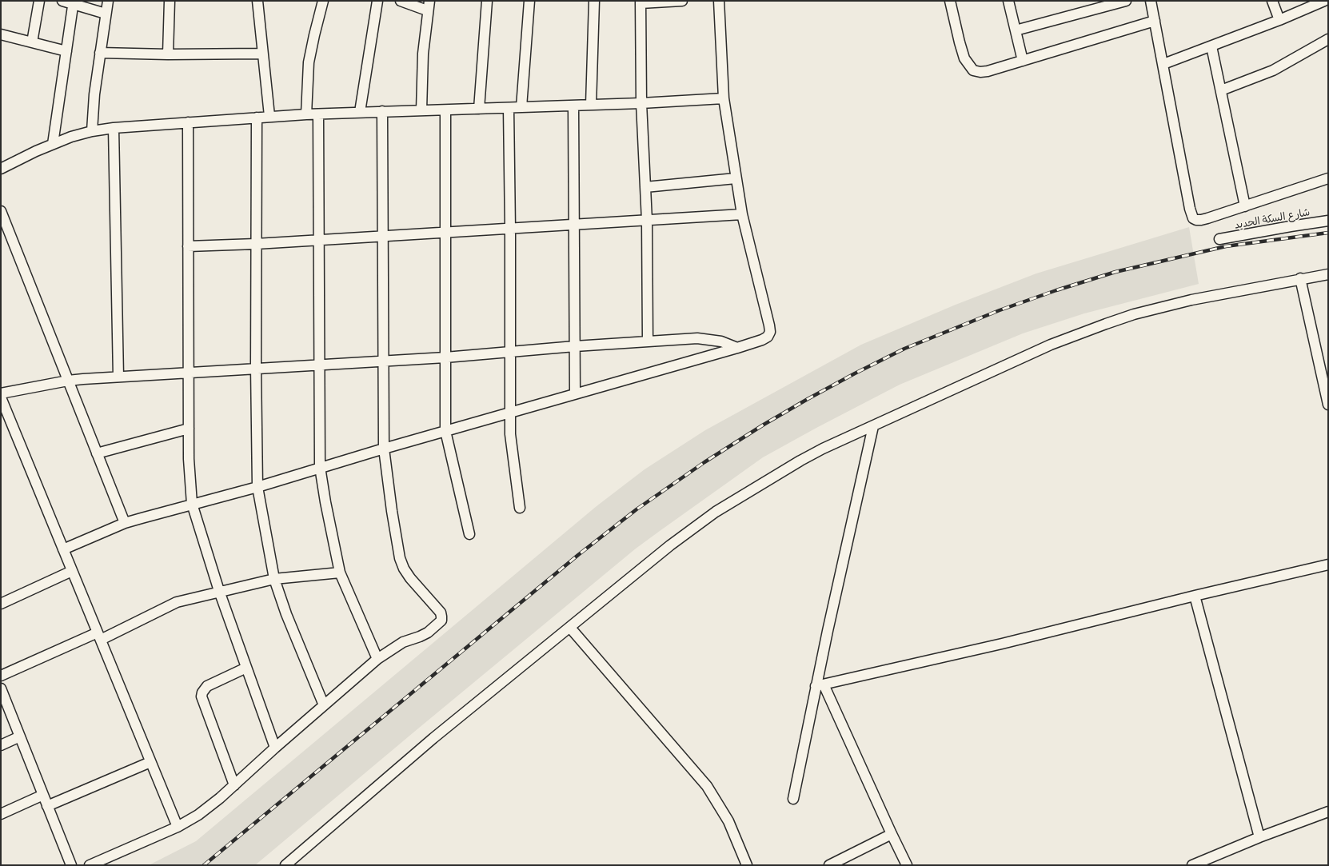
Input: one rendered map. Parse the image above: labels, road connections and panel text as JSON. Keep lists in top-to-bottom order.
{
  "streets": {
    "street": ["شارع السكة الحديد"]
  }
}
